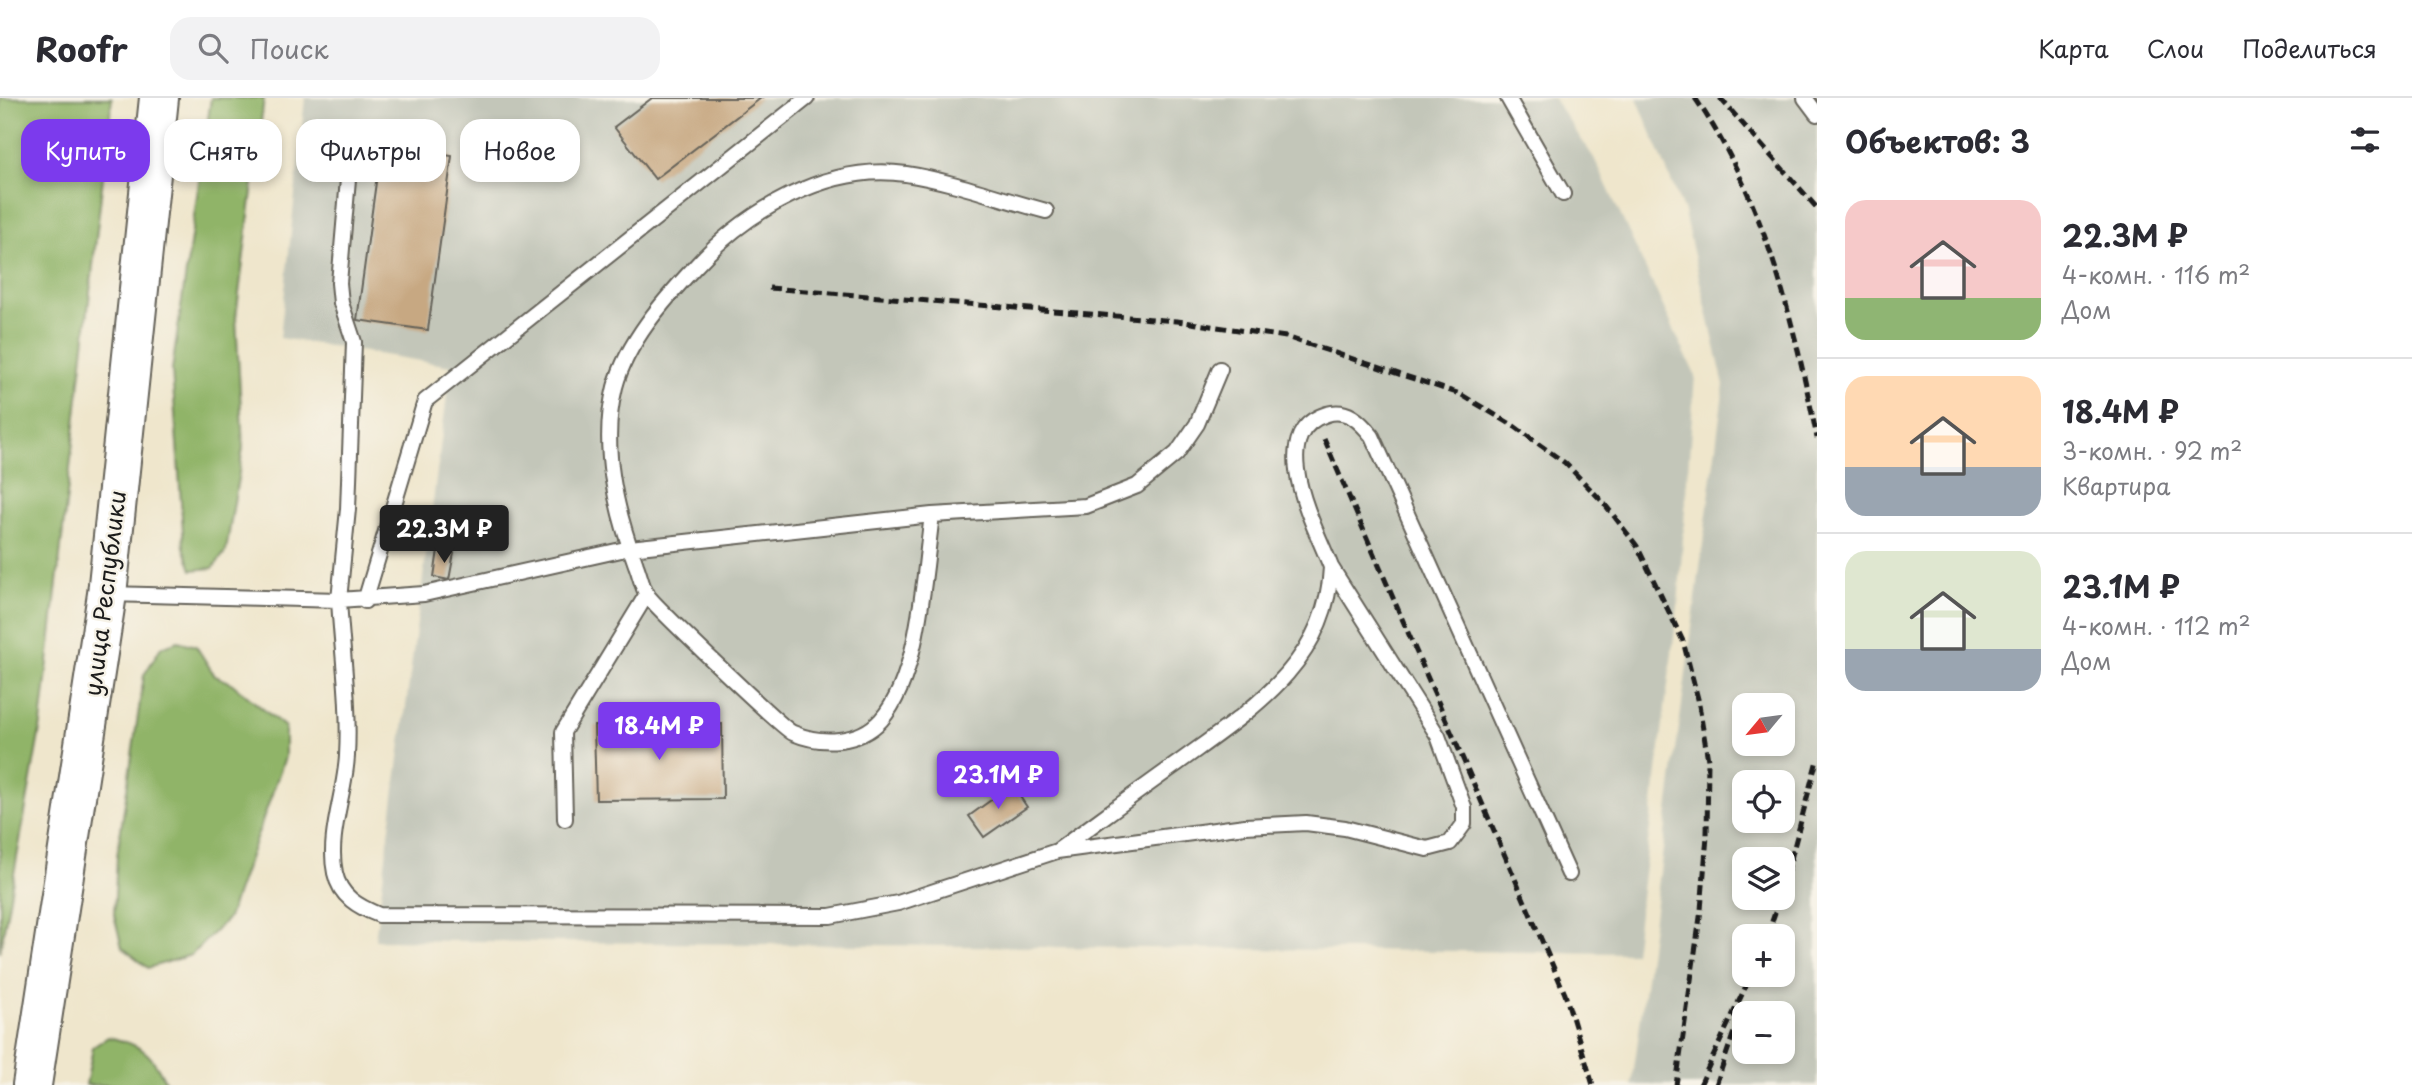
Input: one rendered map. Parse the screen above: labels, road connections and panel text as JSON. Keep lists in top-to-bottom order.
{
  "streets": {
    "main road": ["улица Республики"]
  },
  "north": "bottom left",
  "page": {
    "header": "Roofr",
    "search": "Поиск",
    "nav": ["Карта", "Слои", "Поделиться"],
    "heading": "Объектов: 3",
    "chip": [
      "Купить",
      "Снять",
      "Фильтры",
      "Новое"
    ],
    "list": [
      {
        "name": "22.3M ₽",
        "note": "4-комн. · 116 m² · Дом"
      },
      {
        "name": "18.4M ₽",
        "note": "3-комн. · 92 m² · Квартира"
      },
      {
        "name": "23.1M ₽",
        "note": "4-комн. · 112 m² · Дом"
      }
    ],
    "price": ["22.3M ₽", "18.4M ₽", "23.1M ₽"],
    "map_buttons": ["+", "−"]
  }
}
